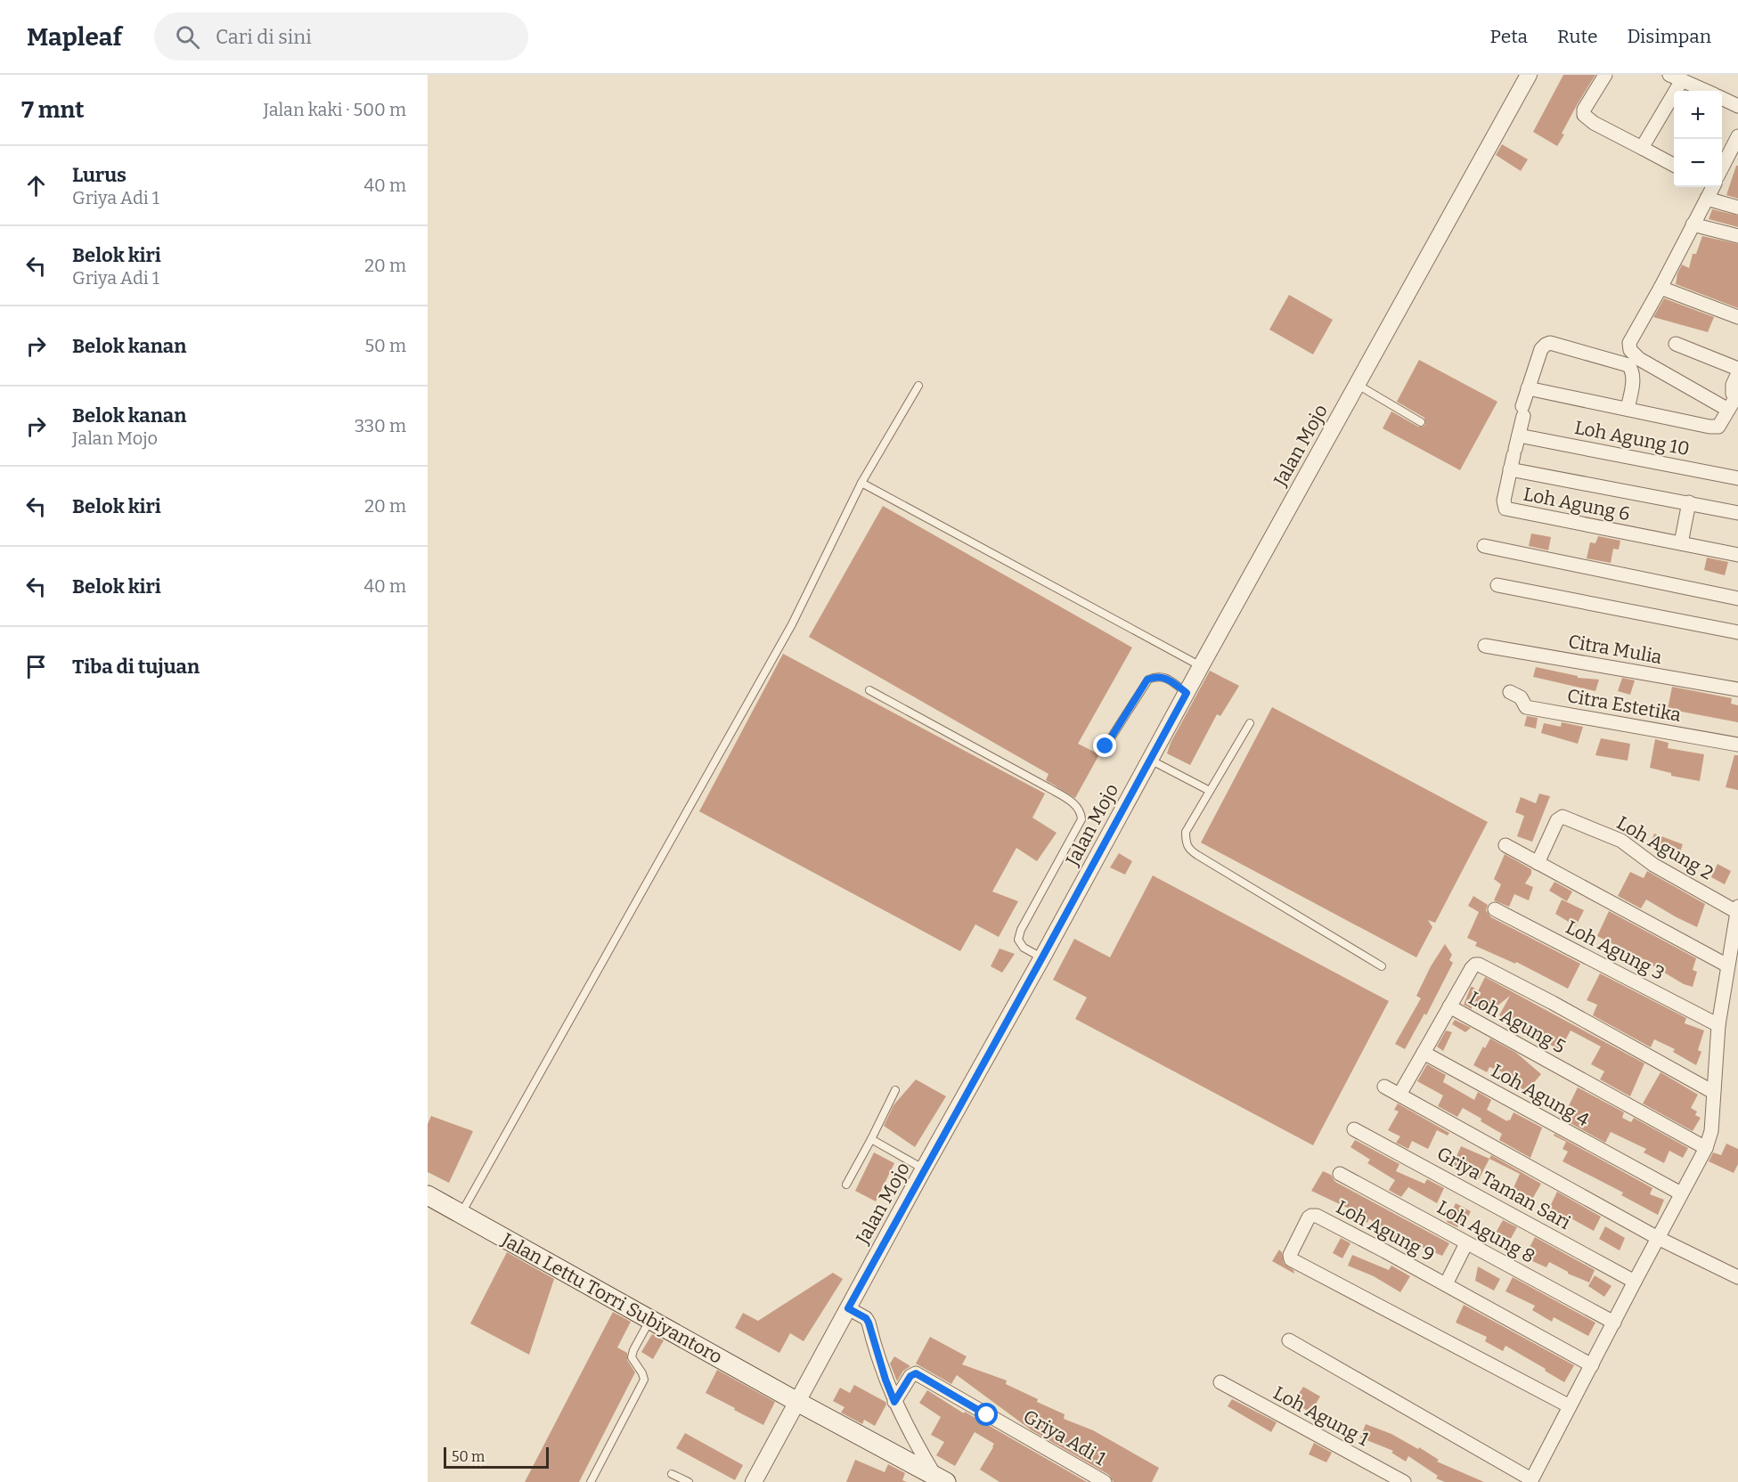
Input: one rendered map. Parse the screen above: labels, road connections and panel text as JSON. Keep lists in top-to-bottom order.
{
  "streets": {
    "main road": ["Jalan Lettu Torri Subiyantoro"],
    "street": [
      "Loh Agung 10",
      "Jalan Mojo",
      "Loh Agung 6",
      "Citra Mulia",
      "Citra Estetika",
      "Loh Agung 2",
      "Loh Agung 3",
      "Loh Agung 5",
      "Loh Agung 4",
      "Griya Taman Sari",
      "Loh Agung 9",
      "Loh Agung 8",
      "Loh Agung 1",
      "Griya Adi 1"
    ]
  },
  "crossings": [
    ["Loh Agung 10", "Loh Agung 6"],
    ["Jalan Mojo", "Jalan Lettu Torri Subiyantoro"]
  ],
  "scale_bar": "50 m",
  "page": {
    "header": "Mapleaf",
    "search": "Cari di sini",
    "nav": ["Peta", "Rute", "Disimpan"],
    "heading": ["7 mnt", "Jalan kaki · 500 m"],
    "map_buttons": ["+", "−"],
    "list": [
      ["Lurus", "Griya Adi 1", "40 m"],
      ["Belok kiri", "Griya Adi 1", "20 m"],
      ["Belok kanan", "50 m"],
      ["Belok kanan", "Jalan Mojo", "330 m"],
      ["Belok kiri", "20 m"],
      ["Belok kiri", "40 m"],
      "Tiba di tujuan"
    ],
    "scale": "50 m"
  }
}
